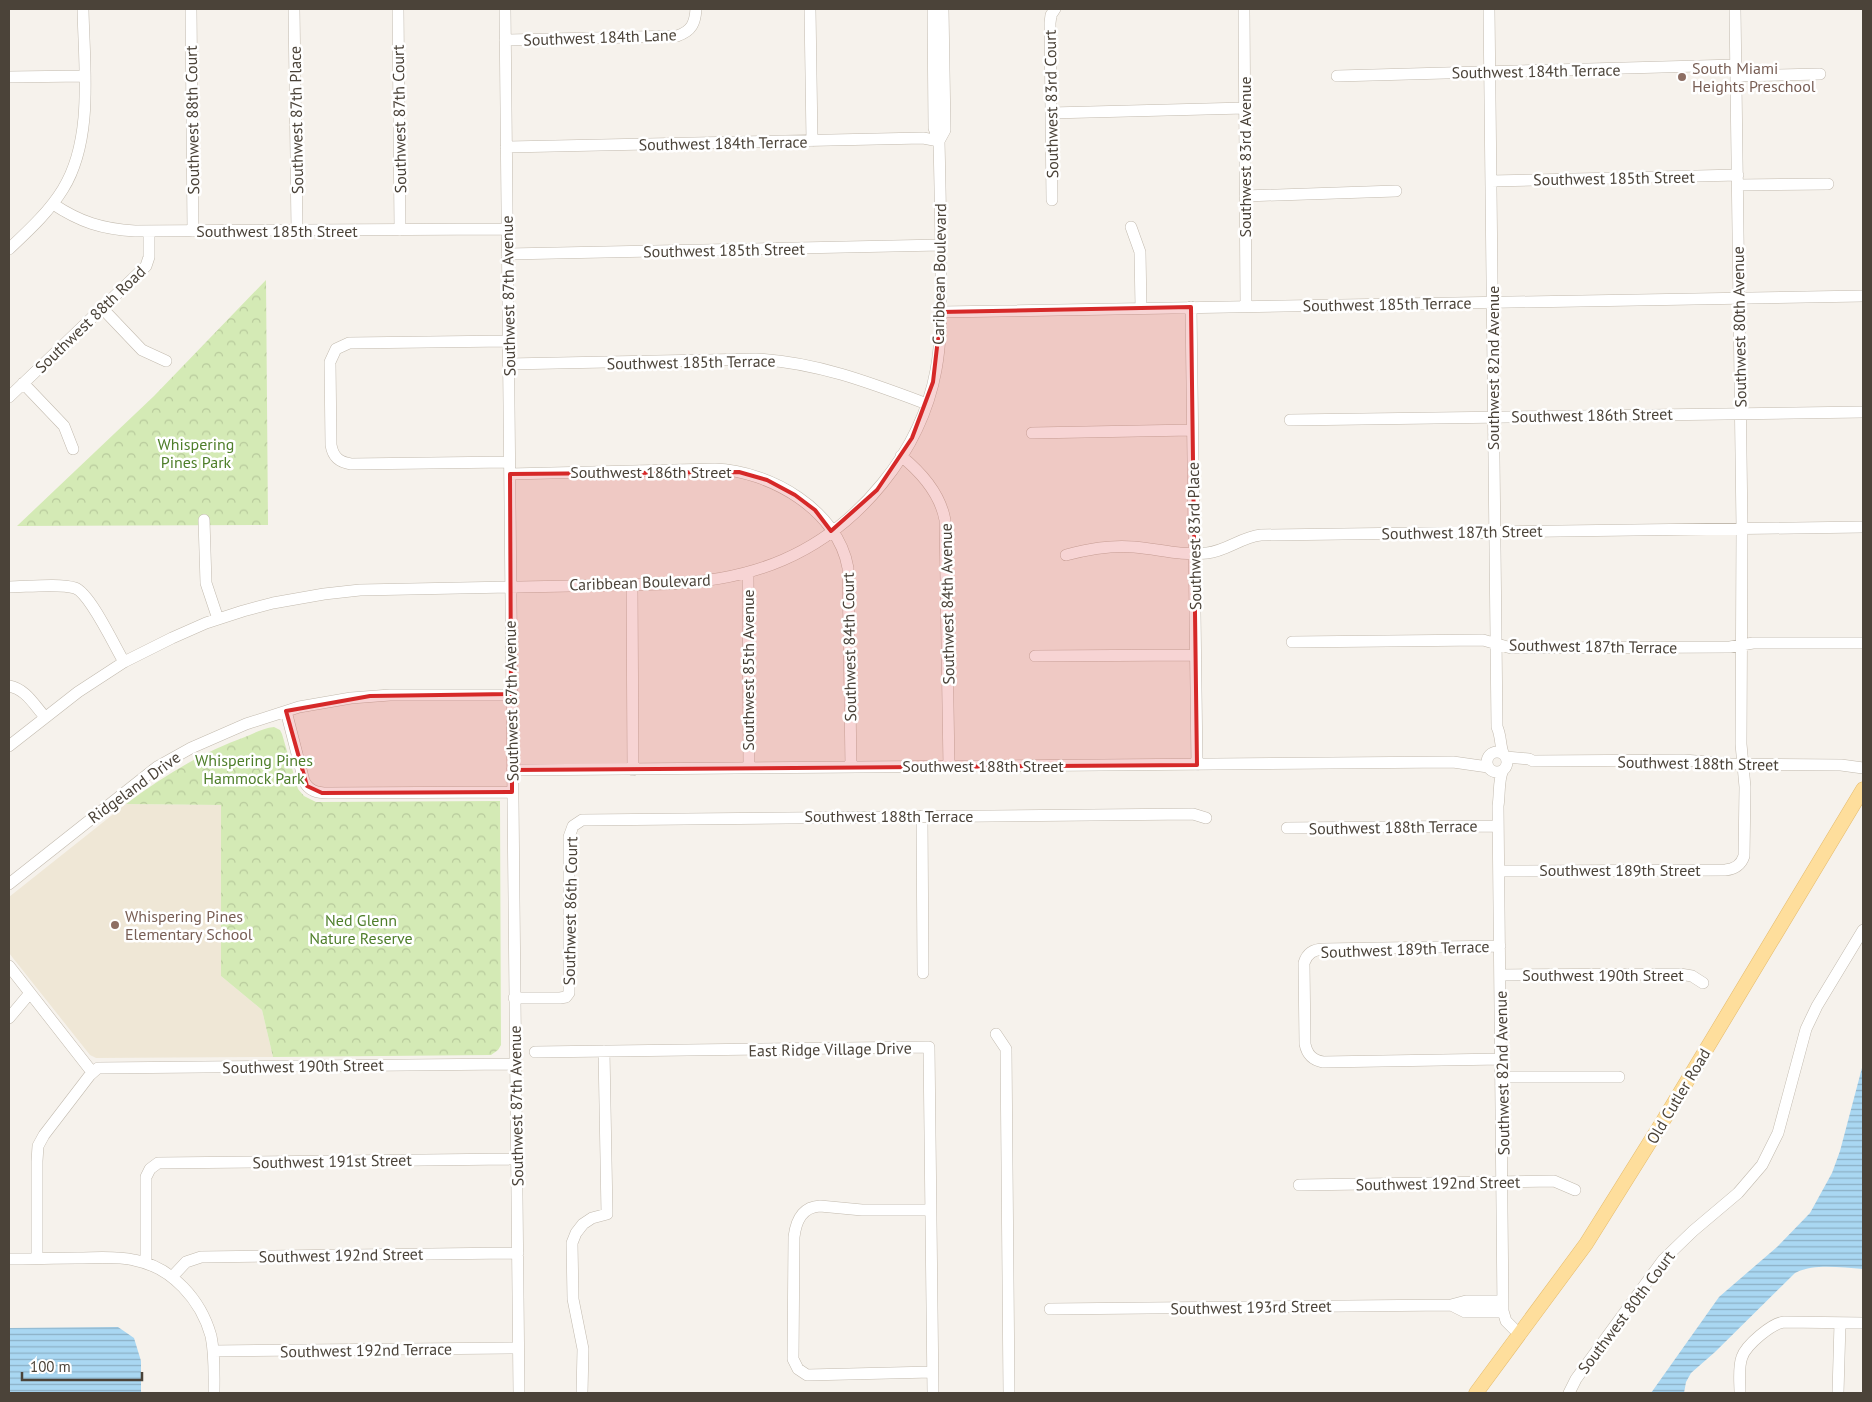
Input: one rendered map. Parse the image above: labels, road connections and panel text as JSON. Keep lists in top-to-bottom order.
{
  "streets": {
    "main road": ["Old Cutler Road"],
    "street": [
      "Southwest 184th Lane",
      "Southwest 184th Terrace",
      "Southwest 83rd Court",
      "Southwest 87th Court",
      "Southwest 88th Court",
      "Southwest 87th Place",
      "Southwest 83rd Avenue",
      "Southwest 185th Street",
      "Caribbean Boulevard",
      "Southwest 87th Avenue",
      "Southwest 185th Terrace",
      "Southwest 88th Road",
      "Southwest 80th Avenue",
      "Southwest 82nd Avenue",
      "Southwest 186th Street",
      "Southwest 187th Street",
      "Southwest 83rd Place",
      "Southwest 84th Avenue",
      "Southwest 187th Terrace",
      "Southwest 84th Court",
      "Southwest 85th Avenue",
      "Southwest 188th Street",
      "Ridgeland Drive",
      "Southwest 188th Terrace",
      "Southwest 189th Street",
      "Southwest 86th Court",
      "Southwest 189th Terrace",
      "Southwest 190th Street",
      "East Ridge Village Drive",
      "Southwest 191st Street",
      "Southwest 192nd Street",
      "Southwest 193rd Street",
      "Southwest 80th Court",
      "Southwest 192nd Terrace"
    ]
  },
  "crossings": [
    ["Southwest 184th Lane", "Southwest 87th Avenue"],
    ["Southwest 184th Terrace", "Caribbean Boulevard"],
    ["Southwest 184th Terrace", "Southwest 87th Avenue"],
    ["Southwest 184th Terrace", "Southwest 80th Avenue"],
    ["Southwest 184th Terrace", "Southwest 82nd Avenue"],
    ["Southwest 87th Court", "Southwest 185th Street"],
    ["Southwest 88th Court", "Southwest 185th Street"],
    ["Southwest 87th Place", "Southwest 185th Street"],
    ["Southwest 83rd Avenue", "Southwest 185th Terrace"],
    ["Southwest 185th Street", "Caribbean Boulevard"],
    ["Southwest 185th Street", "Southwest 87th Avenue"],
    ["Southwest 185th Street", "Southwest 88th Road"],
    ["Southwest 185th Street", "Southwest 80th Avenue"],
    ["Southwest 185th Street", "Southwest 82nd Avenue"],
    ["Caribbean Boulevard", "Southwest 87th Avenue"],
    ["Caribbean Boulevard", "Southwest 185th Terrace"],
    ["Caribbean Boulevard", "Southwest 186th Street"],
    ["Caribbean Boulevard", "Southwest 84th Avenue"],
    ["Caribbean Boulevard", "Southwest 84th Court"],
    ["Caribbean Boulevard", "Southwest 85th Avenue"],
    ["Southwest 87th Avenue", "Southwest 185th Terrace"],
    ["Southwest 87th Avenue", "Southwest 186th Street"],
    ["Southwest 87th Avenue", "Southwest 188th Street"],
    ["Southwest 87th Avenue", "Ridgeland Drive"],
    ["Southwest 87th Avenue", "Southwest 86th Court"],
    ["Southwest 87th Avenue", "Southwest 190th Street"],
    ["Southwest 87th Avenue", "Southwest 191st Street"],
    ["Southwest 87th Avenue", "Southwest 192nd Street"],
    ["Southwest 87th Avenue", "Southwest 192nd Terrace"],
    ["Southwest 185th Terrace", "Southwest 80th Avenue"],
    ["Southwest 185th Terrace", "Southwest 82nd Avenue"],
    ["Southwest 185th Terrace", "Southwest 83rd Place"],
    ["Southwest 80th Avenue", "Southwest 186th Street"],
    ["Southwest 80th Avenue", "Southwest 187th Street"],
    ["Southwest 80th Avenue", "Southwest 187th Terrace"],
    ["Southwest 80th Avenue", "Southwest 188th Street"],
    ["Southwest 80th Avenue", "Southwest 189th Street"],
    ["Southwest 82nd Avenue", "Southwest 186th Street"],
    ["Southwest 82nd Avenue", "Southwest 187th Street"],
    ["Southwest 82nd Avenue", "Southwest 187th Terrace"],
    ["Southwest 82nd Avenue", "Southwest 188th Street"],
    ["Southwest 82nd Avenue", "Southwest 188th Terrace"],
    ["Southwest 82nd Avenue", "Southwest 189th Street"],
    ["Southwest 82nd Avenue", "Southwest 189th Terrace"],
    ["Southwest 82nd Avenue", "Southwest 190th Street"],
    ["Southwest 82nd Avenue", "Southwest 192nd Street"],
    ["Southwest 82nd Avenue", "Southwest 193rd Street"],
    ["Southwest 186th Street", "Southwest 84th Court"],
    ["Southwest 187th Street", "Southwest 83rd Place"],
    ["Southwest 83rd Place", "Southwest 188th Street"],
    ["Southwest 84th Avenue", "Southwest 188th Street"],
    ["Southwest 84th Court", "Southwest 188th Street"],
    ["Southwest 85th Avenue", "Southwest 188th Street"],
    ["Southwest 188th Street", "Southwest 189th Street"],
    ["Southwest 188th Terrace", "Southwest 86th Court"]
  ],
  "parks": ["Whispering Pines Park", "Whispering Pines Hammock Park", "Ned Glenn Nature Reserve"],
  "places": ["South Miami Heights Preschool", "Whispering Pines Elementary School"],
  "scale_bar": "100 m"
}
